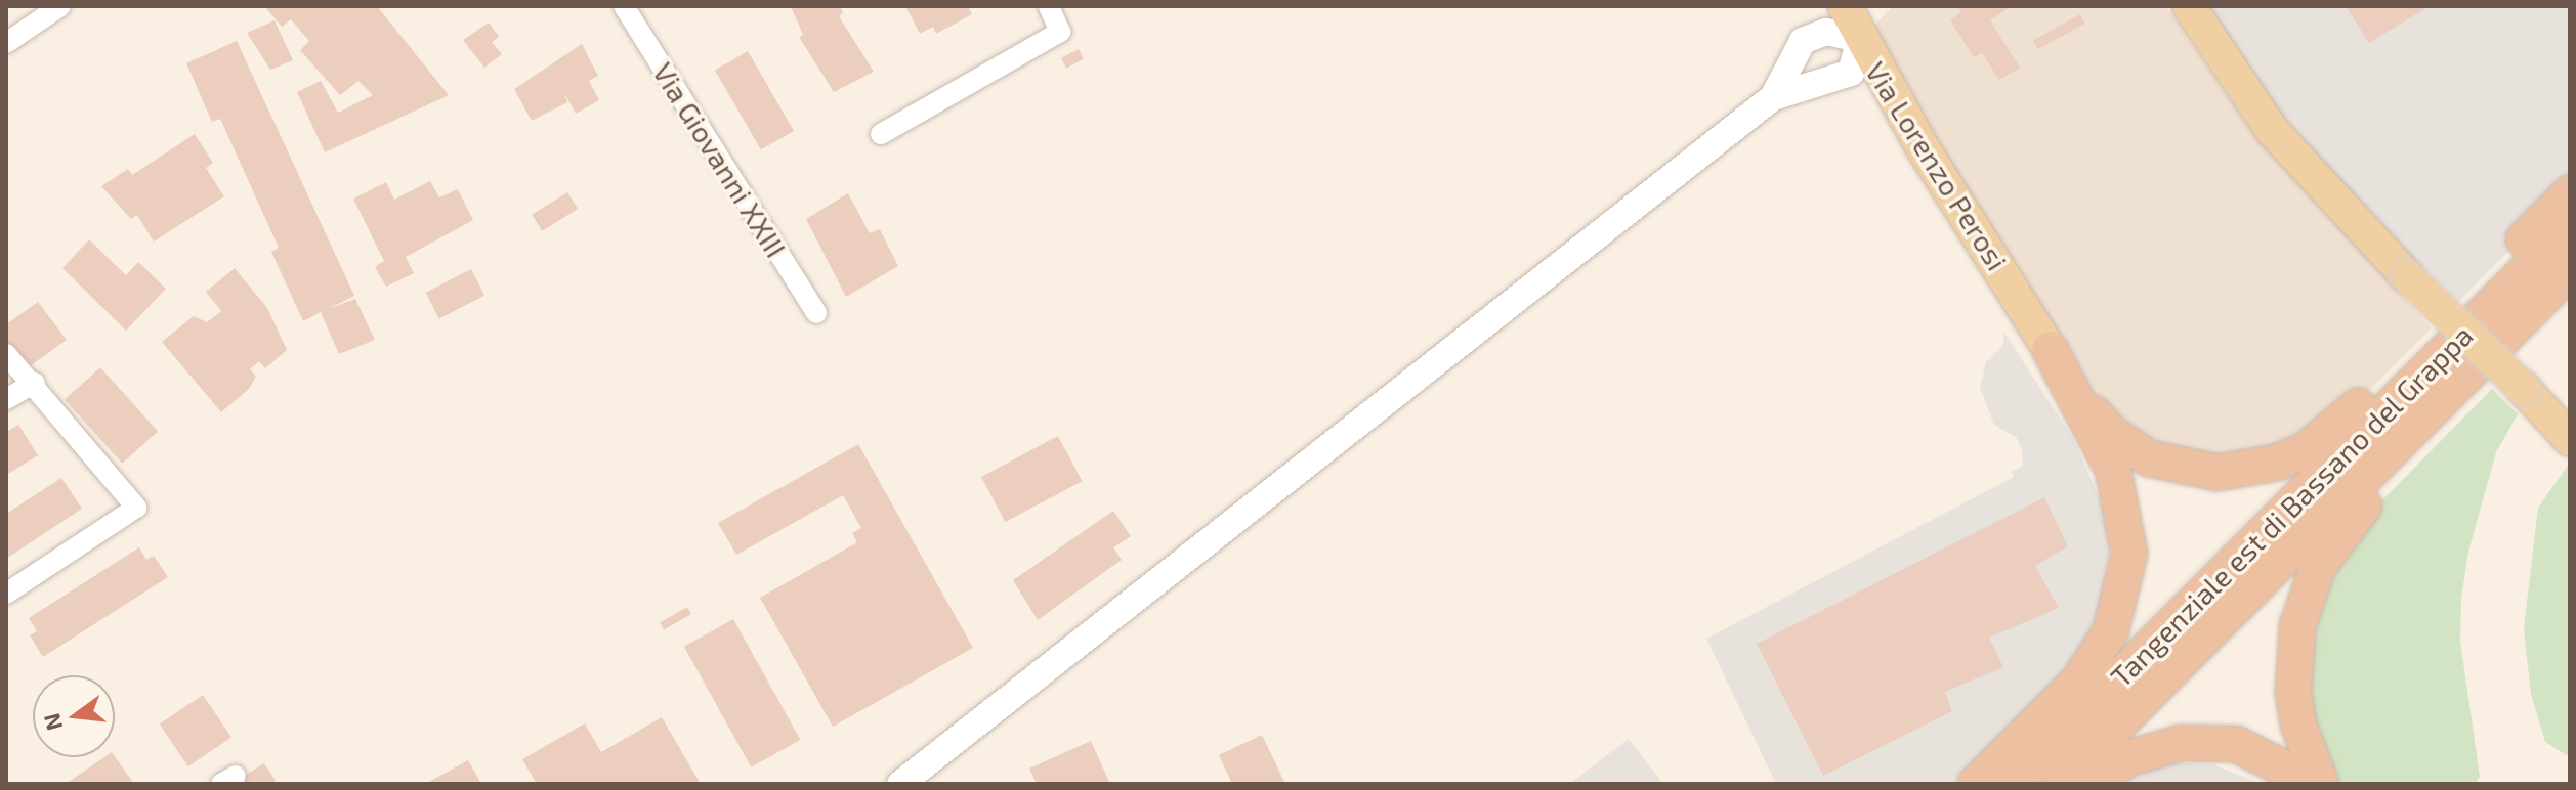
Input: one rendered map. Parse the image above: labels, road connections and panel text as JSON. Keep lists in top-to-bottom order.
{
  "streets": {
    "highway": ["Tangenziale est di Bassano del Grappa"],
    "main road": ["Via Lorenzo Perosi"],
    "street": ["Via Giovanni XXIII"]
  },
  "north": "left"
}
